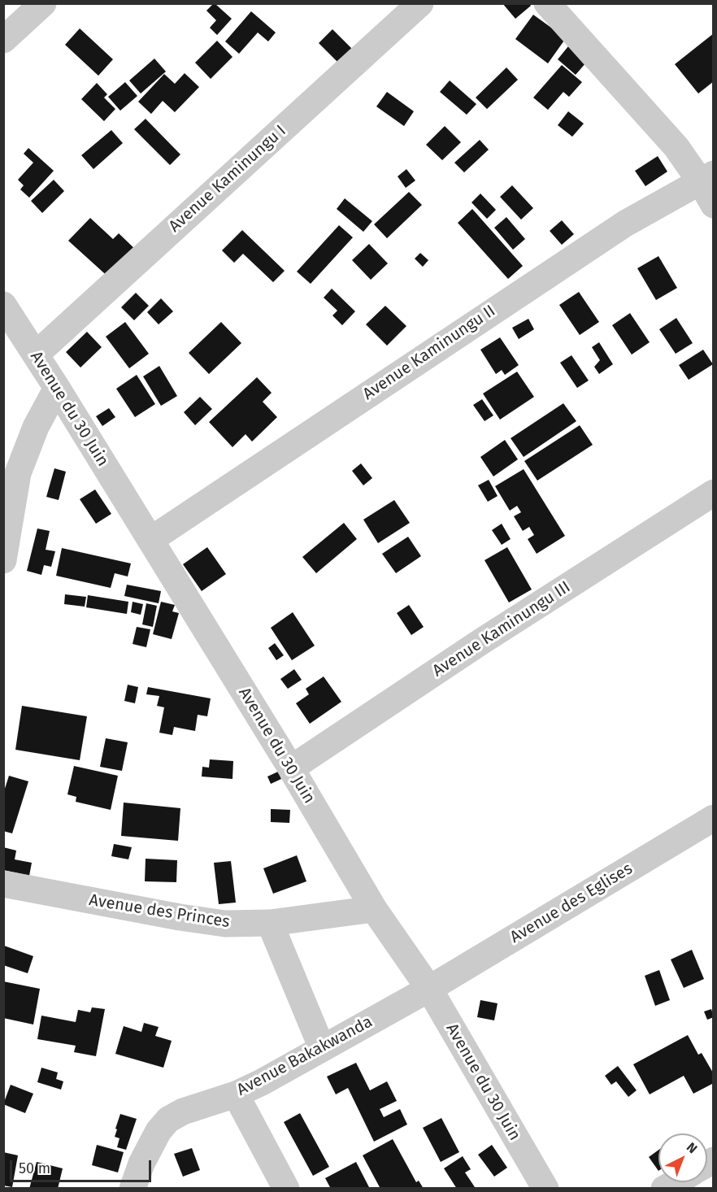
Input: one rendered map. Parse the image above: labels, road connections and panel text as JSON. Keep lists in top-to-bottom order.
{
  "streets": {
    "street": [
      "Avenue Kaminungu I",
      "Avenue Kaminungu II",
      "Avenue du 30 Juin",
      "Avenue Kaminungu III",
      "Avenue des Eglises",
      "Avenue des Princes",
      "Avenue Bakakwanda"
    ]
  },
  "crossings": [
    ["Avenue Kaminungu I", "Avenue du 30 Juin"],
    ["Avenue Kaminungu II", "Avenue du 30 Juin"],
    ["Avenue du 30 Juin", "Avenue Kaminungu III"],
    ["Avenue du 30 Juin", "Avenue des Eglises"],
    ["Avenue du 30 Juin", "Avenue des Princes"],
    ["Avenue du 30 Juin", "Avenue Bakakwanda"],
    ["Avenue des Eglises", "Avenue Bakakwanda"]
  ],
  "scale_bar": "50 m",
  "north": "top right"
}
